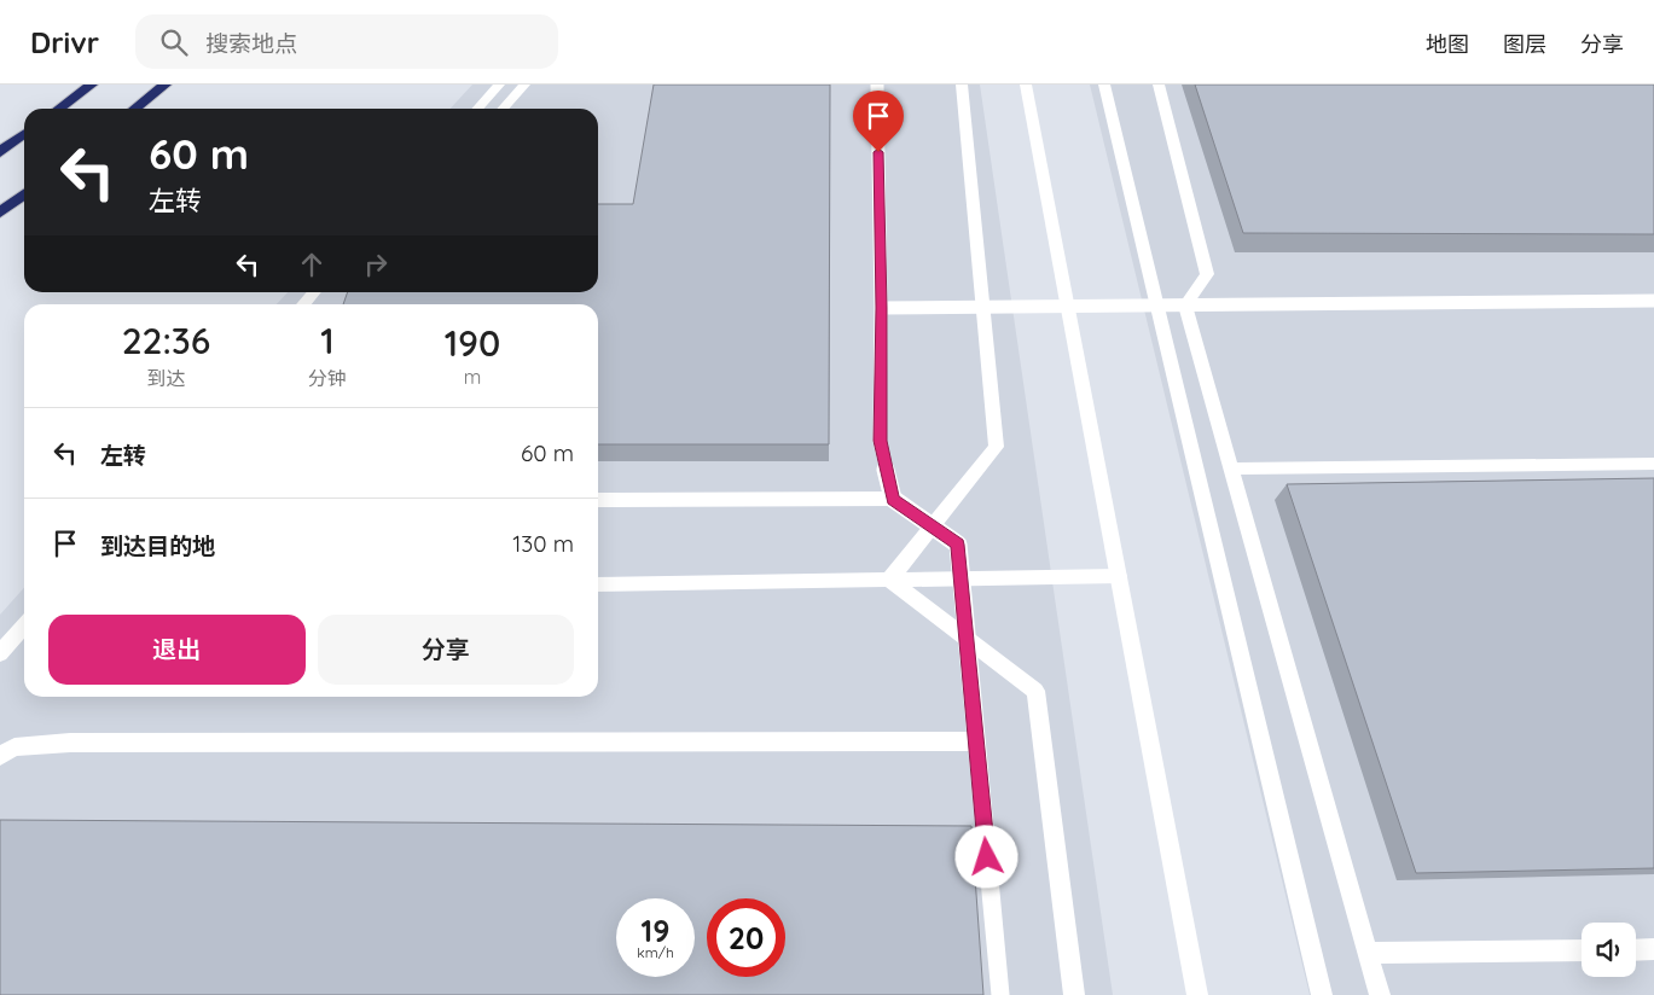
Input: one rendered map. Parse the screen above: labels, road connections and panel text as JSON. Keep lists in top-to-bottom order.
{
  "page": {
    "header": "Drivr",
    "search": "搜索地点",
    "nav": ["地图", "图层", "分享"],
    "turn": ["60 m", "左转"],
    "eta": [
      "22:36",
      "到达",
      "1",
      "分钟",
      "190",
      "m"
    ],
    "list": [
      {
        "name": "左转",
        "value": "60 m"
      },
      {
        "name": "到达目的地",
        "value": "130 m"
      }
    ],
    "buttons": ["退出", "分享"],
    "speed": "19 km/h",
    "limit": "20"
  }
}
